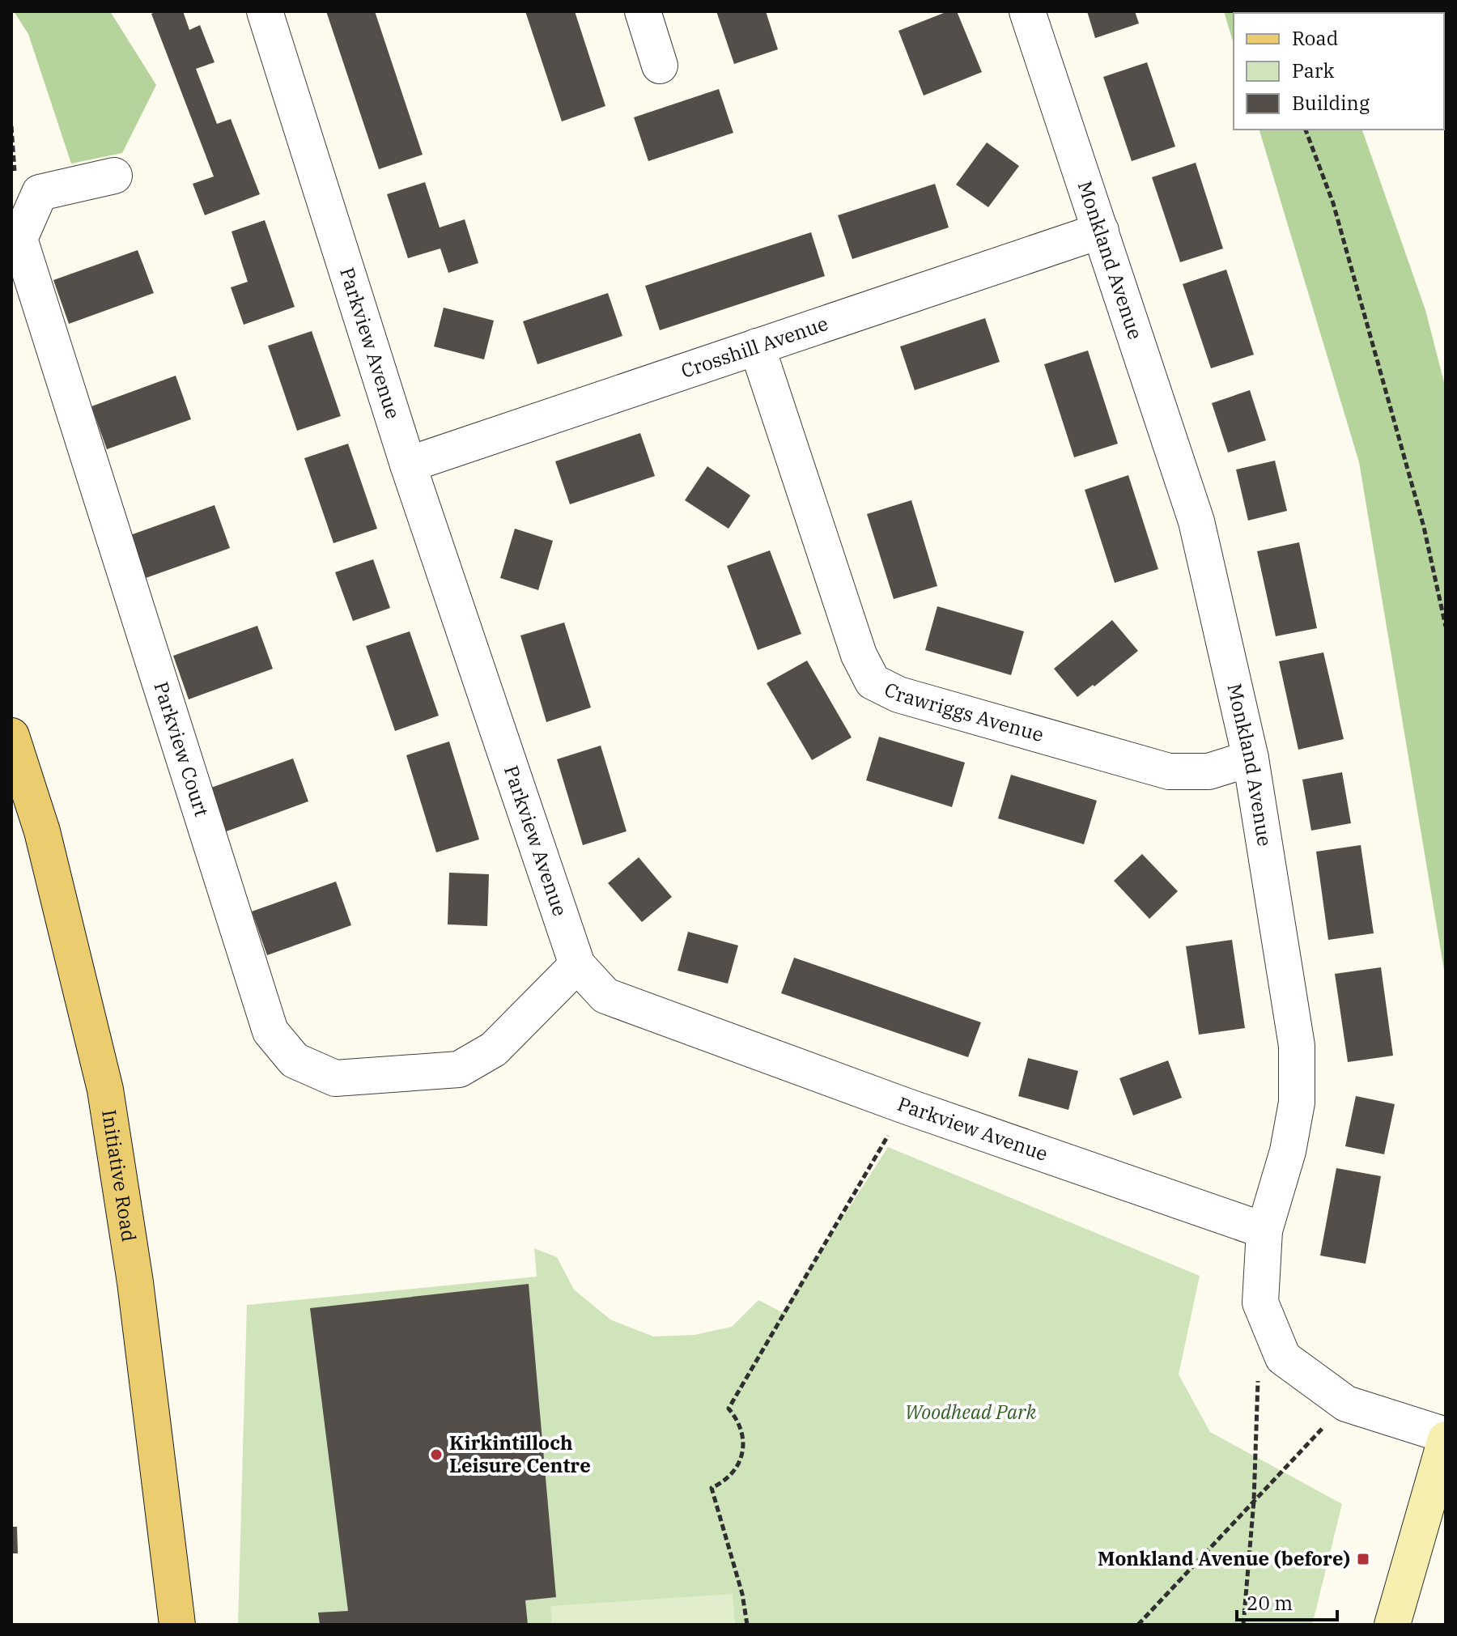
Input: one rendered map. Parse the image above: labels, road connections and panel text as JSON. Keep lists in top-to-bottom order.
{
  "streets": {
    "main road": ["Initiative Road"],
    "street": [
      "Monkland Avenue",
      "Parkview Avenue",
      "Crosshill Avenue",
      "Crawriggs Avenue",
      "Parkview Court"
    ]
  },
  "crossings": [
    ["Monkland Avenue", "Parkview Avenue"],
    ["Monkland Avenue", "Crosshill Avenue"],
    ["Monkland Avenue", "Crawriggs Avenue"],
    ["Parkview Avenue", "Crosshill Avenue"],
    ["Parkview Avenue", "Parkview Court"],
    ["Crosshill Avenue", "Crawriggs Avenue"]
  ],
  "parks": ["Woodhead Park"],
  "places": {
    "other": ["Kirkintilloch Leisure Centre"],
    "transit": ["Monkland Avenue (before)"]
  },
  "legend": ["Road", "Park", "Building"],
  "scale_bar": "20 m"
}
